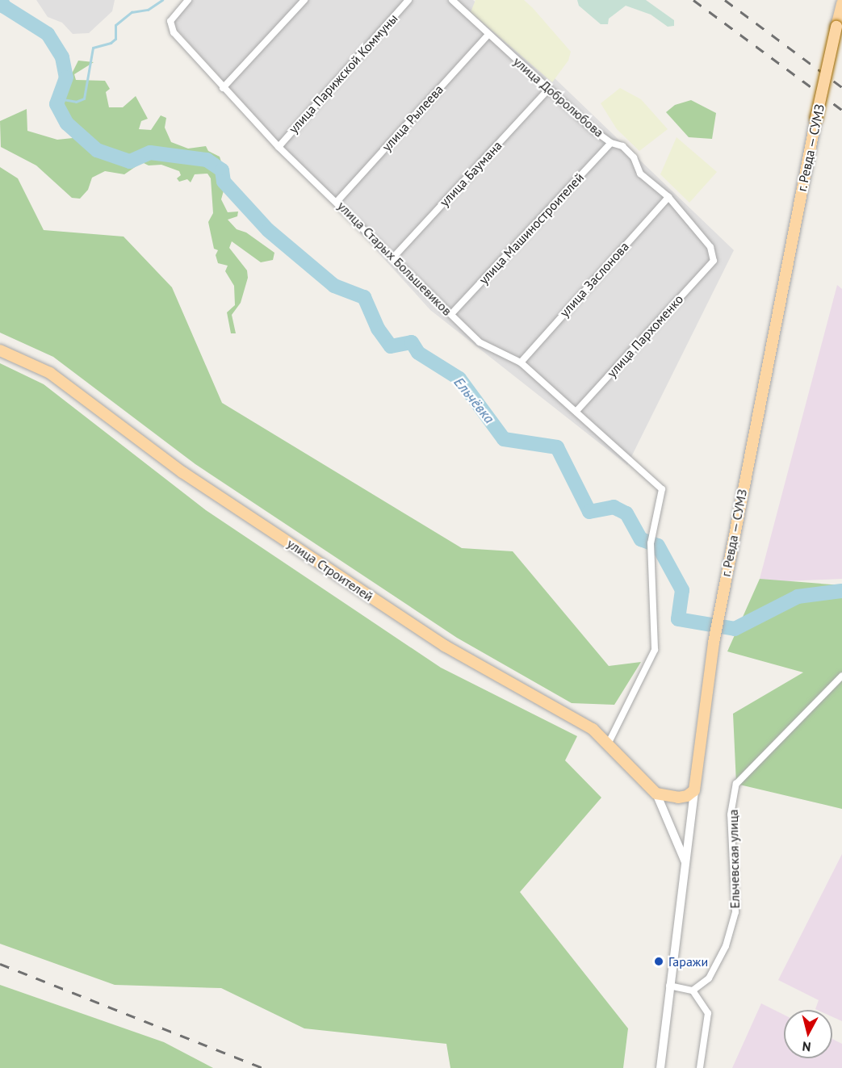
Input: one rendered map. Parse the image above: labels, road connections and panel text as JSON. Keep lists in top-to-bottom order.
{
  "streets": {
    "main road": ["г. Ревда — СУМЗ", "улица Строителей"],
    "street": [
      "улица Парижской Коммуны",
      "улица Добролюбова",
      "улица Рылеева",
      "улица Баумана",
      "улица Машиностроителей",
      "улица Старых Большевиков",
      "улица Заслонова",
      "улица Пархоменко",
      "Ельчевская улица"
    ]
  },
  "crossings": [
    ["улица Парижской Коммуны", "улица Старых Большевиков"],
    ["улица Добролюбова", "улица Рылеева"],
    ["улица Добролюбова", "улица Баумана"],
    ["улица Добролюбова", "улица Машиностроителей"],
    ["улица Добролюбова", "улица Заслонова"],
    ["улица Добролюбова", "улица Пархоменко"],
    ["улица Рылеева", "улица Старых Большевиков"],
    ["г. Ревда — СУМЗ", "улица Строителей"],
    ["улица Баумана", "улица Старых Большевиков"],
    ["улица Машиностроителей", "улица Старых Большевиков"],
    ["улица Старых Большевиков", "улица Заслонова"],
    ["улица Старых Большевиков", "улица Пархоменко"],
    ["улица Старых Большевиков", "улица Строителей"]
  ],
  "water": ["Ельчёвка"],
  "places": ["Гаражи"],
  "north": "bottom"
}
